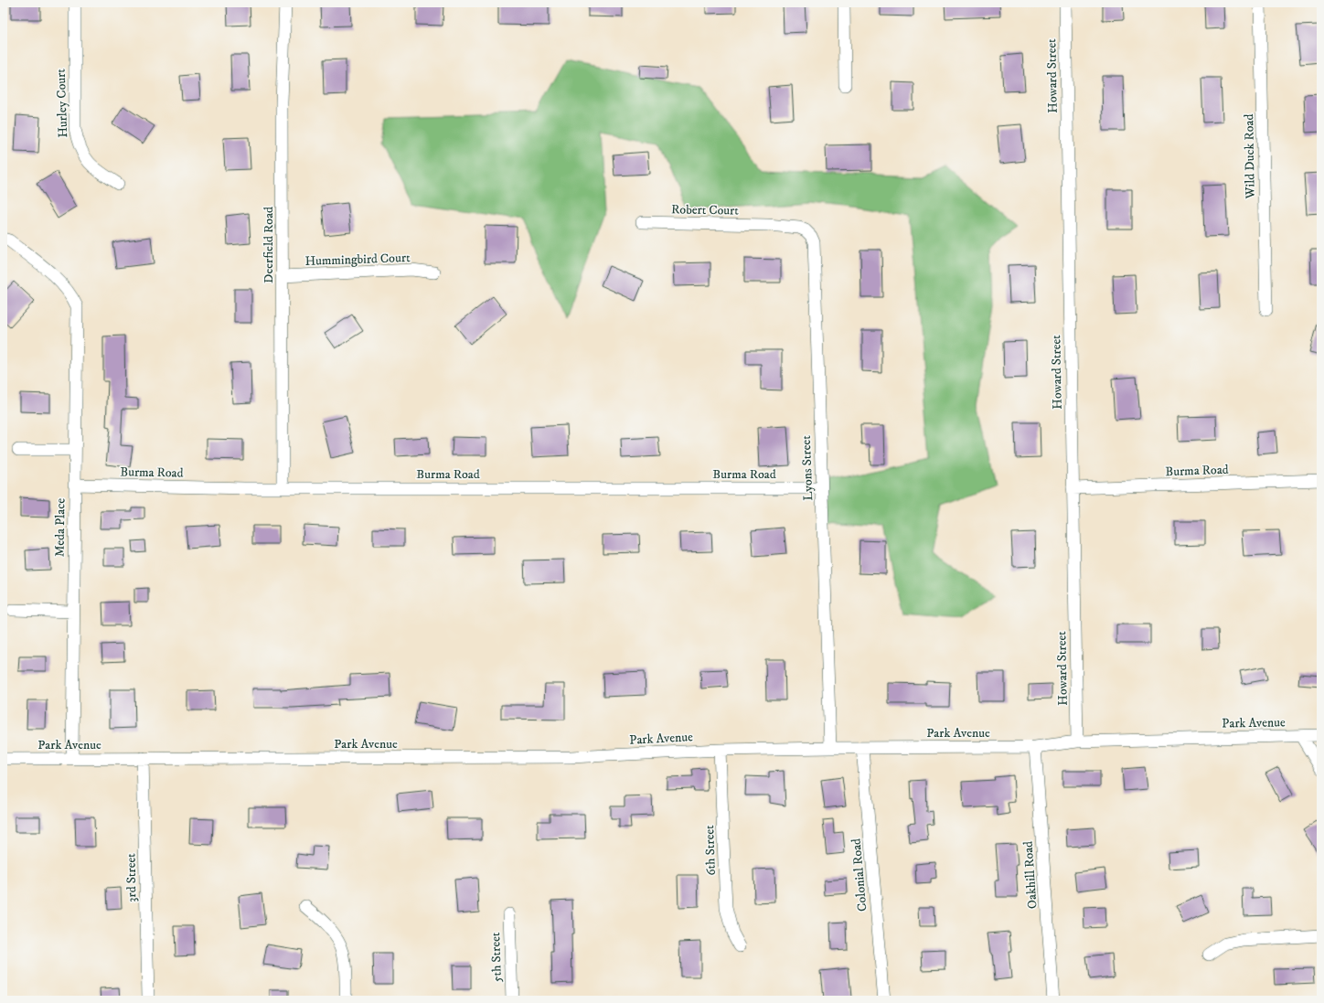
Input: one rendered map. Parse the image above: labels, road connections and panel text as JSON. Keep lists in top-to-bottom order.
{
  "streets": {
    "street": [
      "Howard Street",
      "Hurley Court",
      "Wild Duck Road",
      "Robert Court",
      "Deerfield Road",
      "Hummingbird Court",
      "Lyons Street",
      "Burma Road",
      "Meda Place",
      "Park Avenue",
      "6th Street",
      "Colonial Road",
      "Oakhill Road",
      "3rd Street",
      "5th Street"
    ]
  },
  "crossings": [
    ["Howard Street", "Burma Road"],
    ["Howard Street", "Park Avenue"],
    ["Robert Court", "Lyons Street"],
    ["Deerfield Road", "Hummingbird Court"],
    ["Deerfield Road", "Burma Road"],
    ["Lyons Street", "Burma Road"],
    ["Lyons Street", "Park Avenue"],
    ["Burma Road", "Meda Place"],
    ["Meda Place", "Park Avenue"],
    ["Park Avenue", "6th Street"],
    ["Park Avenue", "Colonial Road"],
    ["Park Avenue", "Oakhill Road"],
    ["Park Avenue", "3rd Street"]
  ]
}
